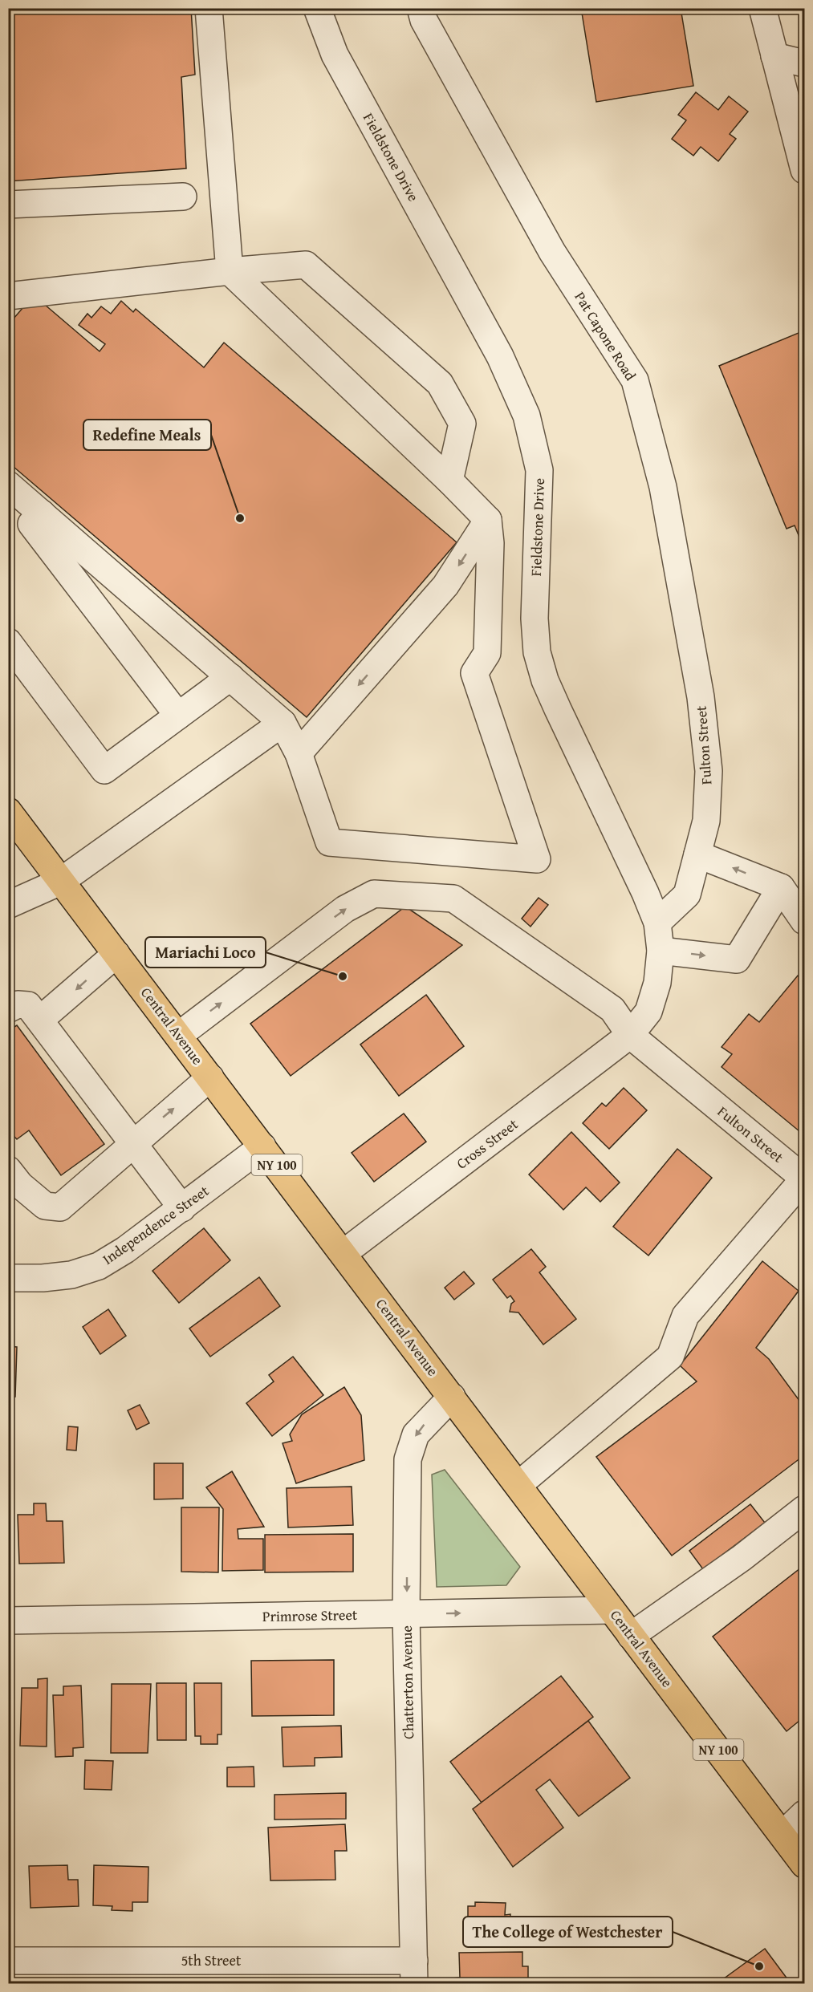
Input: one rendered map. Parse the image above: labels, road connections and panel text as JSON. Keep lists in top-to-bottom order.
{
  "streets": {
    "main road": ["Central Avenue", "NY 100"],
    "street": [
      "Fieldstone Drive",
      "Pat Capone Road",
      "Fulton Street",
      "Cross Street",
      "Independence Street",
      "Primrose Street",
      "Chatterton Avenue",
      "5th Street"
    ]
  },
  "crossings": [
    ["Fieldstone Drive", "Fulton Street"],
    ["Fieldstone Drive", "Cross Street"],
    ["Pat Capone Road", "Fulton Street"],
    ["Fulton Street", "Central Avenue"],
    ["Fulton Street", "Cross Street"],
    ["Central Avenue", "Cross Street"],
    ["Central Avenue", "Independence Street"],
    ["Central Avenue", "Primrose Street"],
    ["Central Avenue", "Chatterton Avenue"],
    ["Primrose Street", "Chatterton Avenue"],
    ["Chatterton Avenue", "5th Street"]
  ],
  "one_way": ["Fulton Street", "Chatterton Avenue"],
  "places": ["Redefine Meals", "Mariachi Loco", "The College of Westchester"]
}
